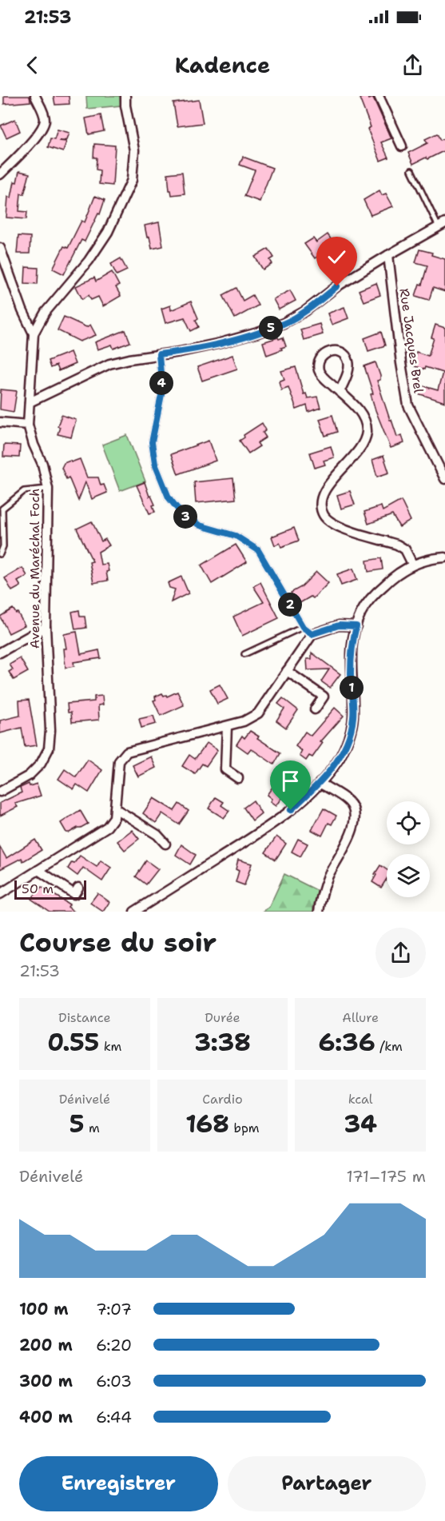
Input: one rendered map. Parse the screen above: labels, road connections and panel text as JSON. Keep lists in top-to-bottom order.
{
  "streets": {
    "street": ["Rue Jacques Brel", "Avenue du Maréchal Foch"]
  },
  "scale_bar": "50 m",
  "page": {
    "status": "21:53",
    "header": "Kadence",
    "pins": [
      "5",
      "4",
      "3",
      "2",
      "1"
    ],
    "scale": "50 m",
    "heading": ["Course du soir", "21:53"],
    "stats": [
      ["Distance", "0.55 km"],
      ["Durée", "3:38"],
      ["Allure", "6:36 /km"],
      ["Dénivelé", "5 m"],
      ["Cardio", "168 bpm"],
      ["kcal", "34"]
    ],
    "chart": ["Dénivelé", "171–175 m"],
    "list": [
      {
        "name": "100 m",
        "note": "7:07"
      },
      {
        "name": "200 m",
        "note": "6:20"
      },
      {
        "name": "300 m",
        "note": "6:03"
      },
      {
        "name": "400 m",
        "note": "6:44"
      }
    ],
    "buttons": ["Enregistrer", "Partager"]
  }
}
